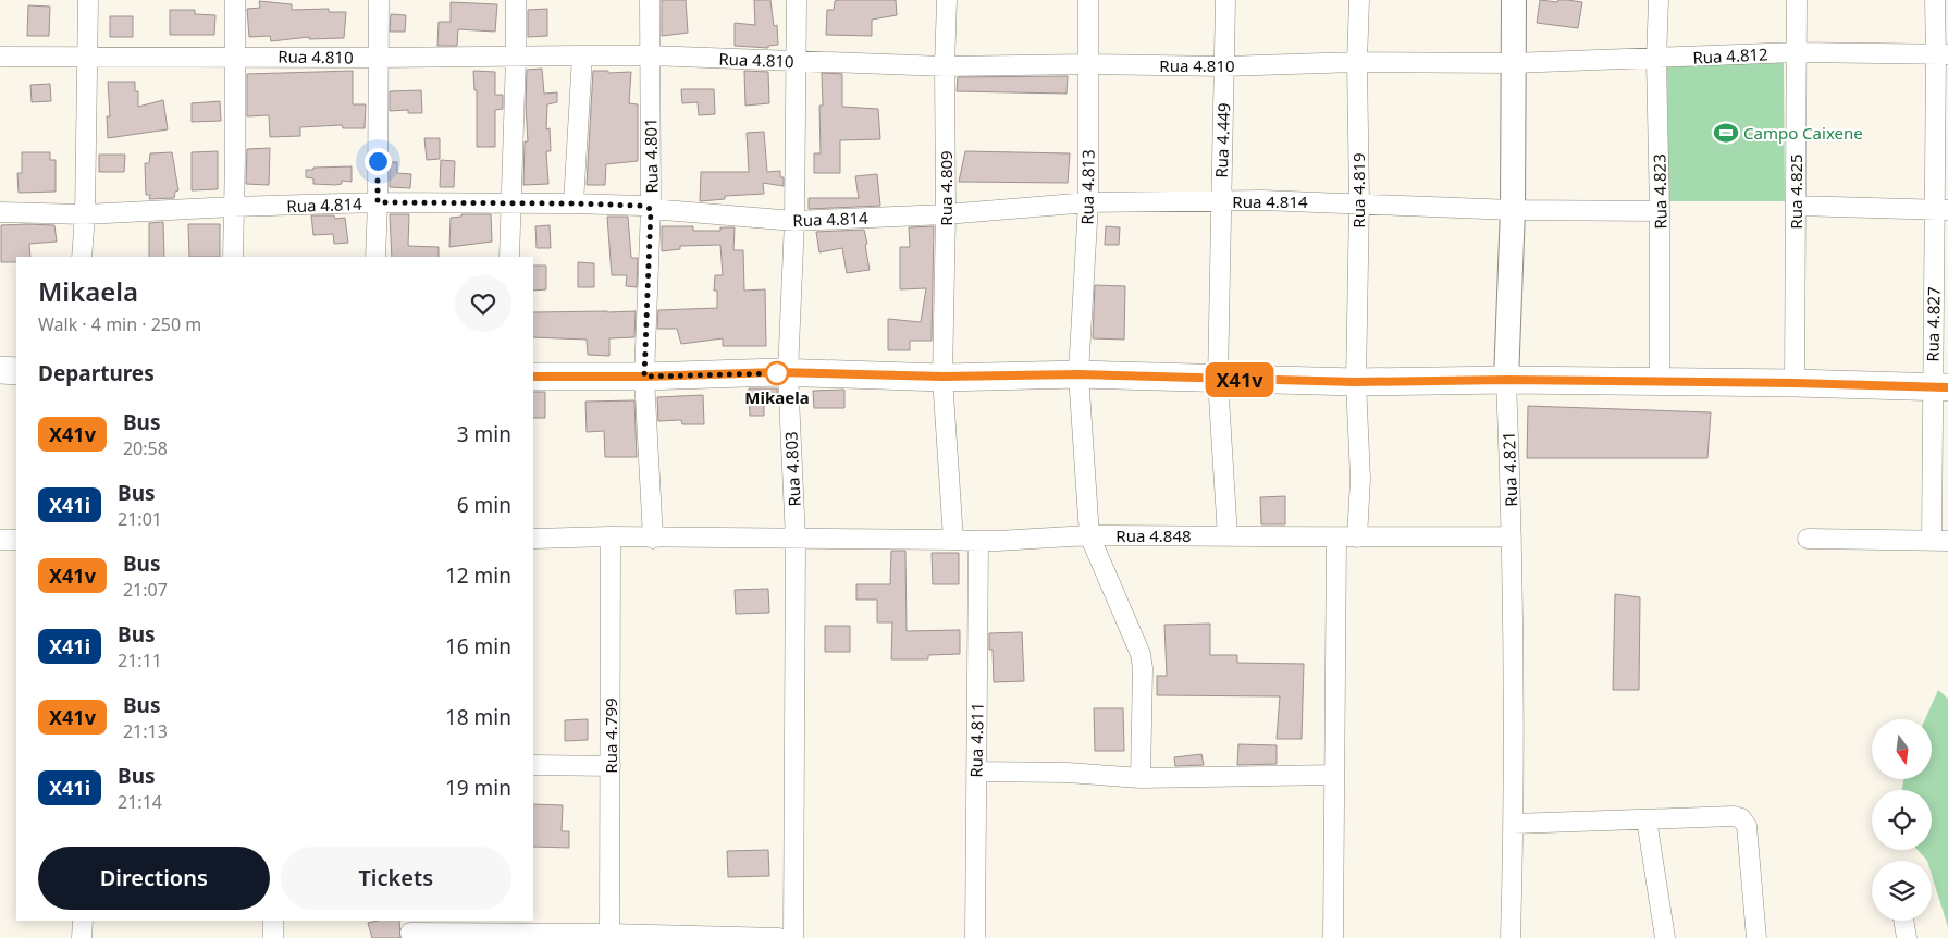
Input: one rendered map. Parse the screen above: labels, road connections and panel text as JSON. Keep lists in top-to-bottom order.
{
  "streets": {
    "street": [
      "Rua 4.812",
      "Rua 4.810",
      "Rua 4.449",
      "Rua 4.801",
      "Rua 4.813",
      "Rua 4.809",
      "Rua 4.819",
      "Rua 4.823",
      "Rua 4.825",
      "Rua 4.814",
      "Rua 4.827",
      "Rua 4.803",
      "Rua 4.821",
      "Rua 4.848",
      "Rua 4.799",
      "Rua 4.811"
    ]
  },
  "crossings": [
    ["Rua 4.812", "Rua 4.810"],
    ["Rua 4.812", "Rua 4.823"],
    ["Rua 4.812", "Rua 4.825"],
    ["Rua 4.812", "Rua 4.827"],
    ["Rua 4.812", "Rua 4.821"],
    ["Rua 4.810", "Rua 4.449"],
    ["Rua 4.810", "Rua 4.801"],
    ["Rua 4.810", "Rua 4.813"],
    ["Rua 4.810", "Rua 4.809"],
    ["Rua 4.810", "Rua 4.819"],
    ["Rua 4.810", "Rua 4.803"],
    ["Rua 4.810", "Rua 4.821"],
    ["Rua 4.449", "Rua 4.814"],
    ["Rua 4.449", "Rua 4.848"],
    ["Rua 4.801", "Rua 4.814"],
    ["Rua 4.801", "Rua 4.848"],
    ["Rua 4.813", "Rua 4.814"],
    ["Rua 4.813", "Rua 4.848"],
    ["Rua 4.809", "Rua 4.814"],
    ["Rua 4.809", "Rua 4.848"],
    ["Rua 4.819", "Rua 4.814"],
    ["Rua 4.823", "Rua 4.814"],
    ["Rua 4.814", "Rua 4.803"],
    ["Rua 4.814", "Rua 4.821"],
    ["Rua 4.803", "Rua 4.848"],
    ["Rua 4.821", "Rua 4.848"],
    ["Rua 4.848", "Rua 4.799"],
    ["Rua 4.848", "Rua 4.811"]
  ],
  "places": {
    "sports": ["Campo Caixene"],
    "other": ["Mikaela"]
  },
  "lines": ["bus line X41v"],
  "north": "bottom",
  "page": {
    "on_map": "X41v",
    "heading": [
      ["Mikaela", "Walk · 4 min · 250 m"],
      "Departures"
    ],
    "list": [
      {
        "mark": "X41v",
        "name": "Bus",
        "note": "20:58",
        "value": "3 min"
      },
      {
        "mark": "X41i",
        "name": "Bus",
        "note": "21:01",
        "value": "6 min"
      },
      {
        "mark": "X41v",
        "name": "Bus",
        "note": "21:07",
        "value": "12 min"
      },
      {
        "mark": "X41i",
        "name": "Bus",
        "note": "21:11",
        "value": "16 min"
      },
      {
        "mark": "X41v",
        "name": "Bus",
        "note": "21:13",
        "value": "18 min"
      },
      {
        "mark": "X41i",
        "name": "Bus",
        "note": "21:14",
        "value": "19 min"
      }
    ],
    "buttons": ["Directions", "Tickets"]
  }
}
